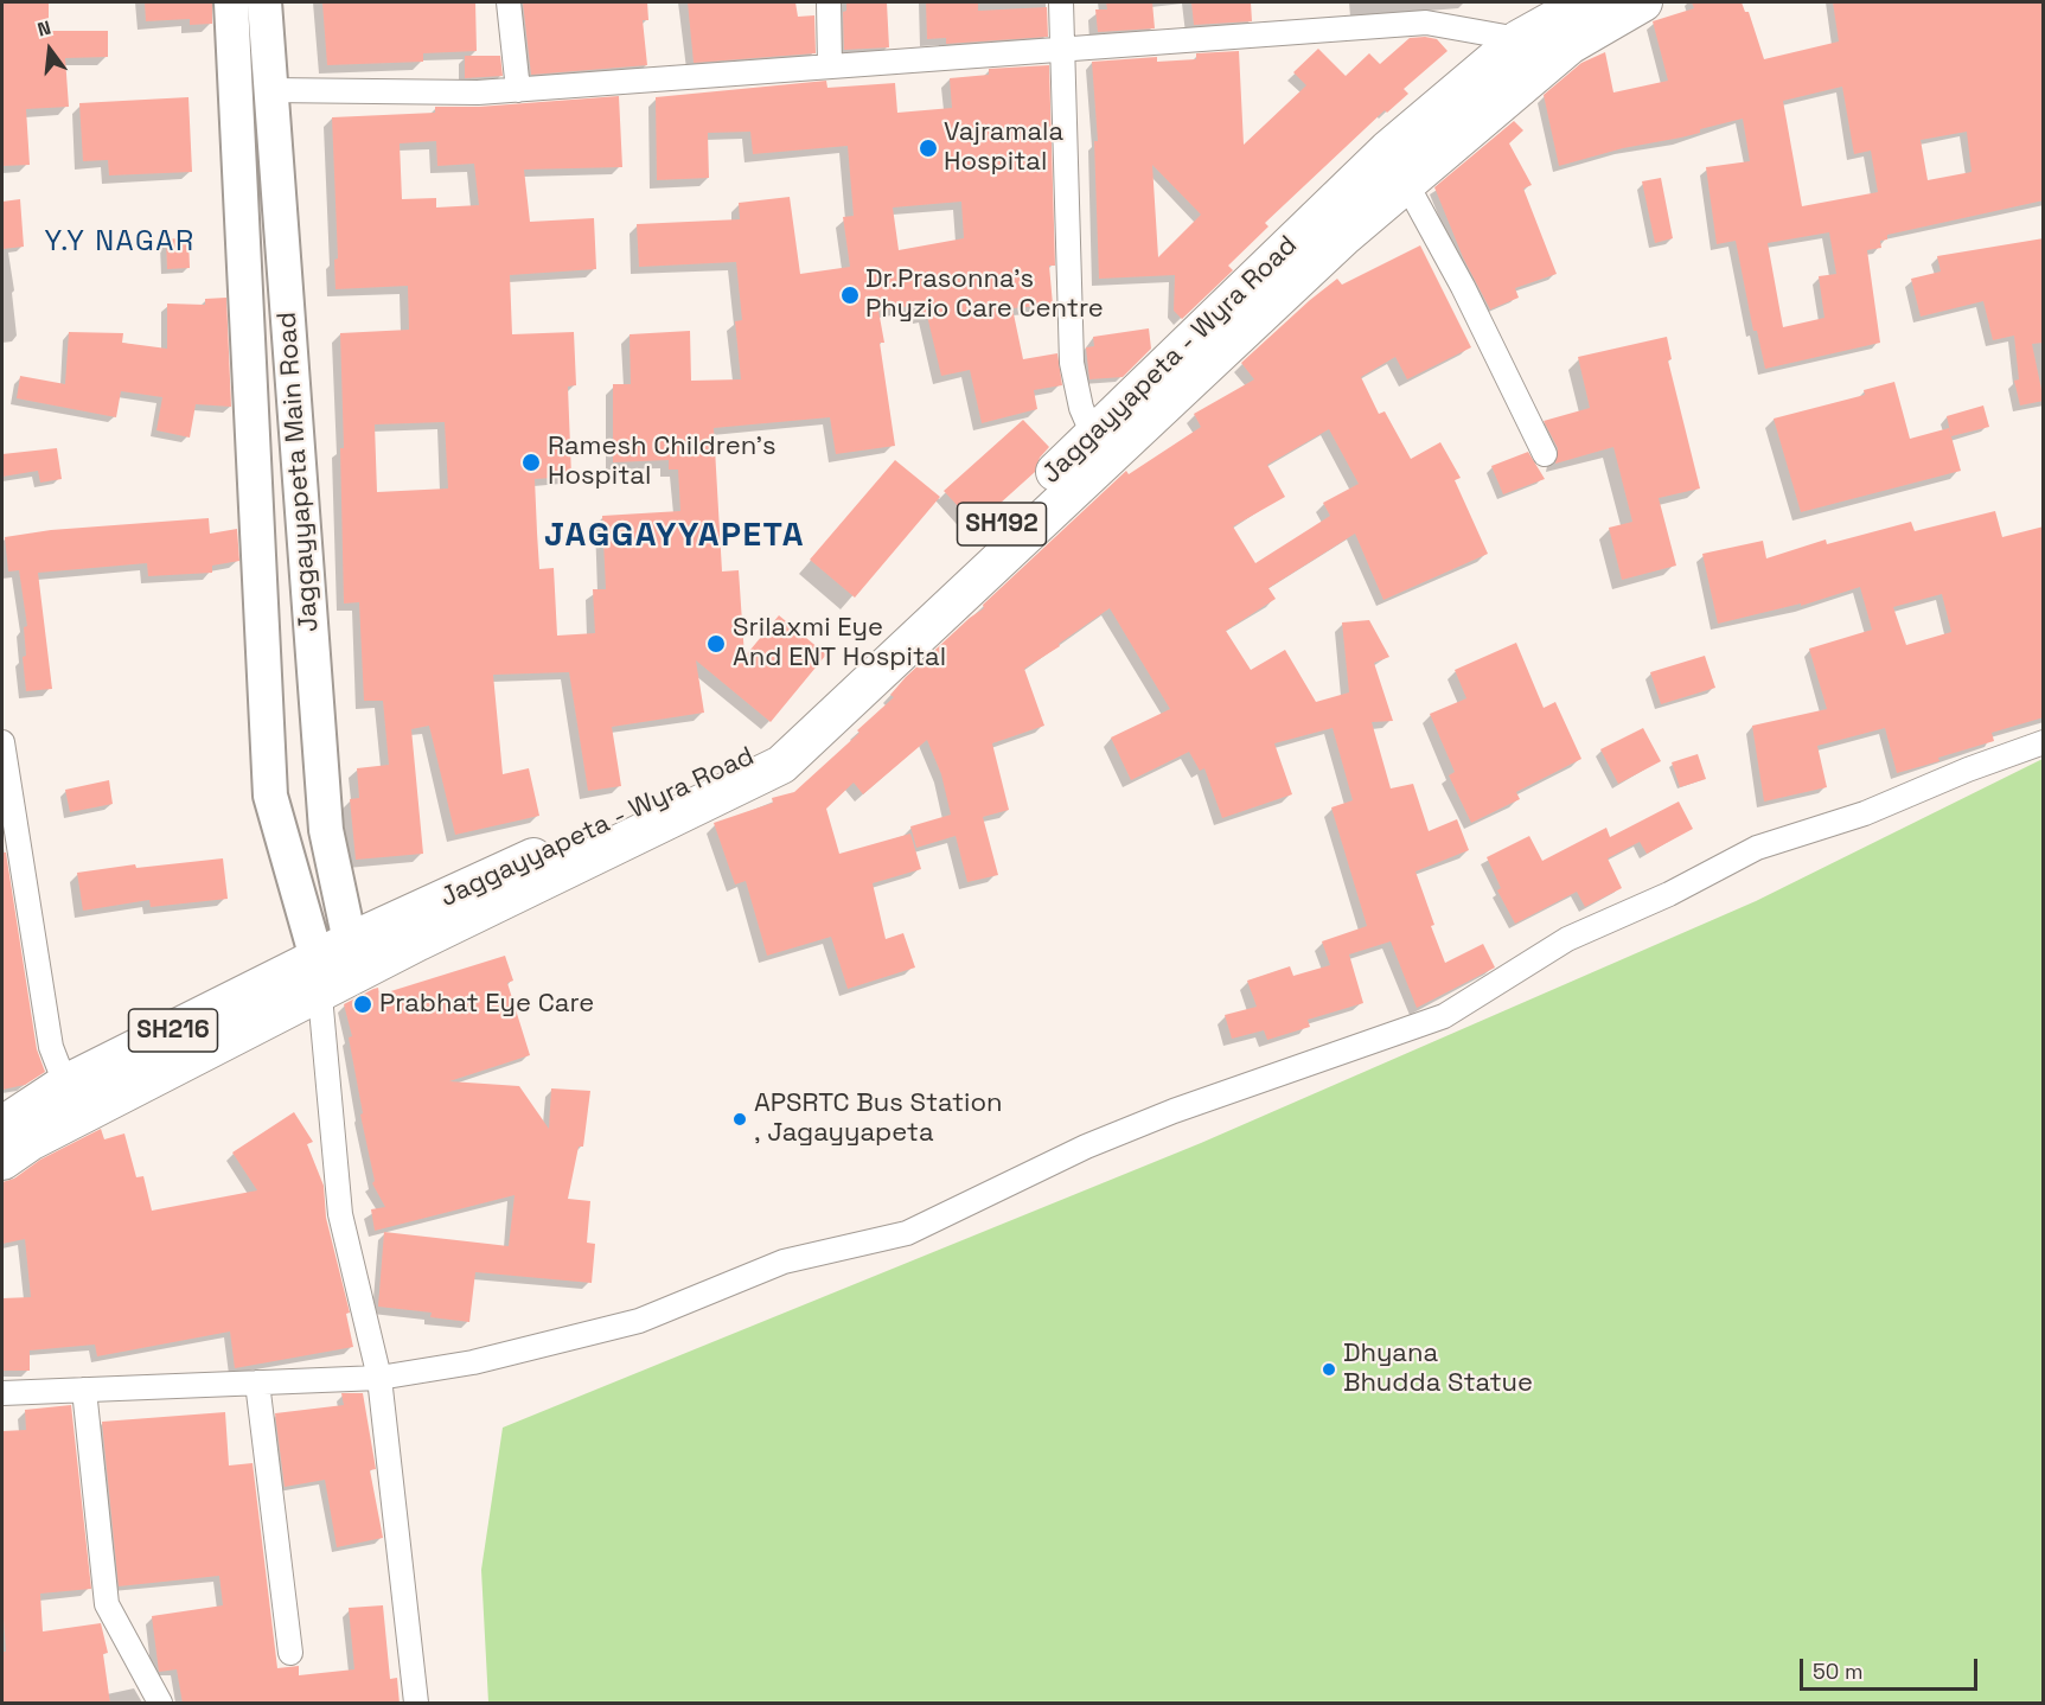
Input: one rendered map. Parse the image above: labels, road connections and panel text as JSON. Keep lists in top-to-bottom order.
{
  "streets": {
    "main road": [
      "Jaggayyapeta - Wyra Road",
      "Jaggayyapeta Main Road",
      "SH192",
      "SH216"
    ]
  },
  "crossings": [
    ["Jaggayyapeta - Wyra Road", "Jaggayyapeta Main Road"],
    ["Jaggayyapeta - Wyra Road", "SH216"],
    ["Jaggayyapeta Main Road", "SH216"],
    ["SH192", "SH216"]
  ],
  "districts": ["Y.Y NAGAR", "JAGGAYYAPETA"],
  "places": [
    "Vajramala Hospital",
    "Dr.Prasonna's Phyzio Care Centre",
    "Ramesh Children's Hospital",
    "Srilaxmi Eye And ENT Hospital",
    "Prabhat Eye Care",
    "APSRTC Bus Station , Jagayyapeta",
    "Dhyana Bhudda Statue"
  ],
  "scale_bar": "50 m",
  "north": "top"
}
